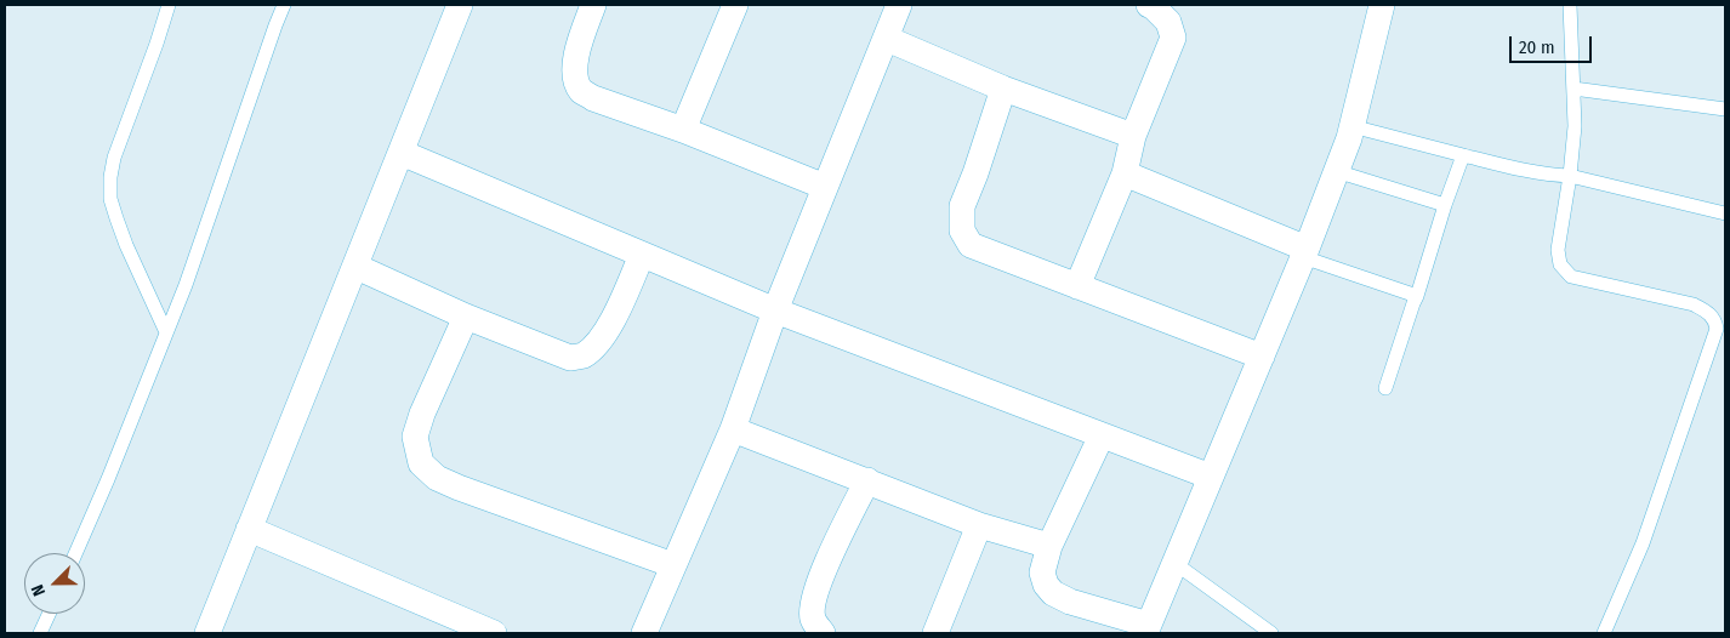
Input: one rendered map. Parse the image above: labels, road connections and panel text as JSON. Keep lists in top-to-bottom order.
{
  "scale_bar": "20 m",
  "north": "bottom left"
}
